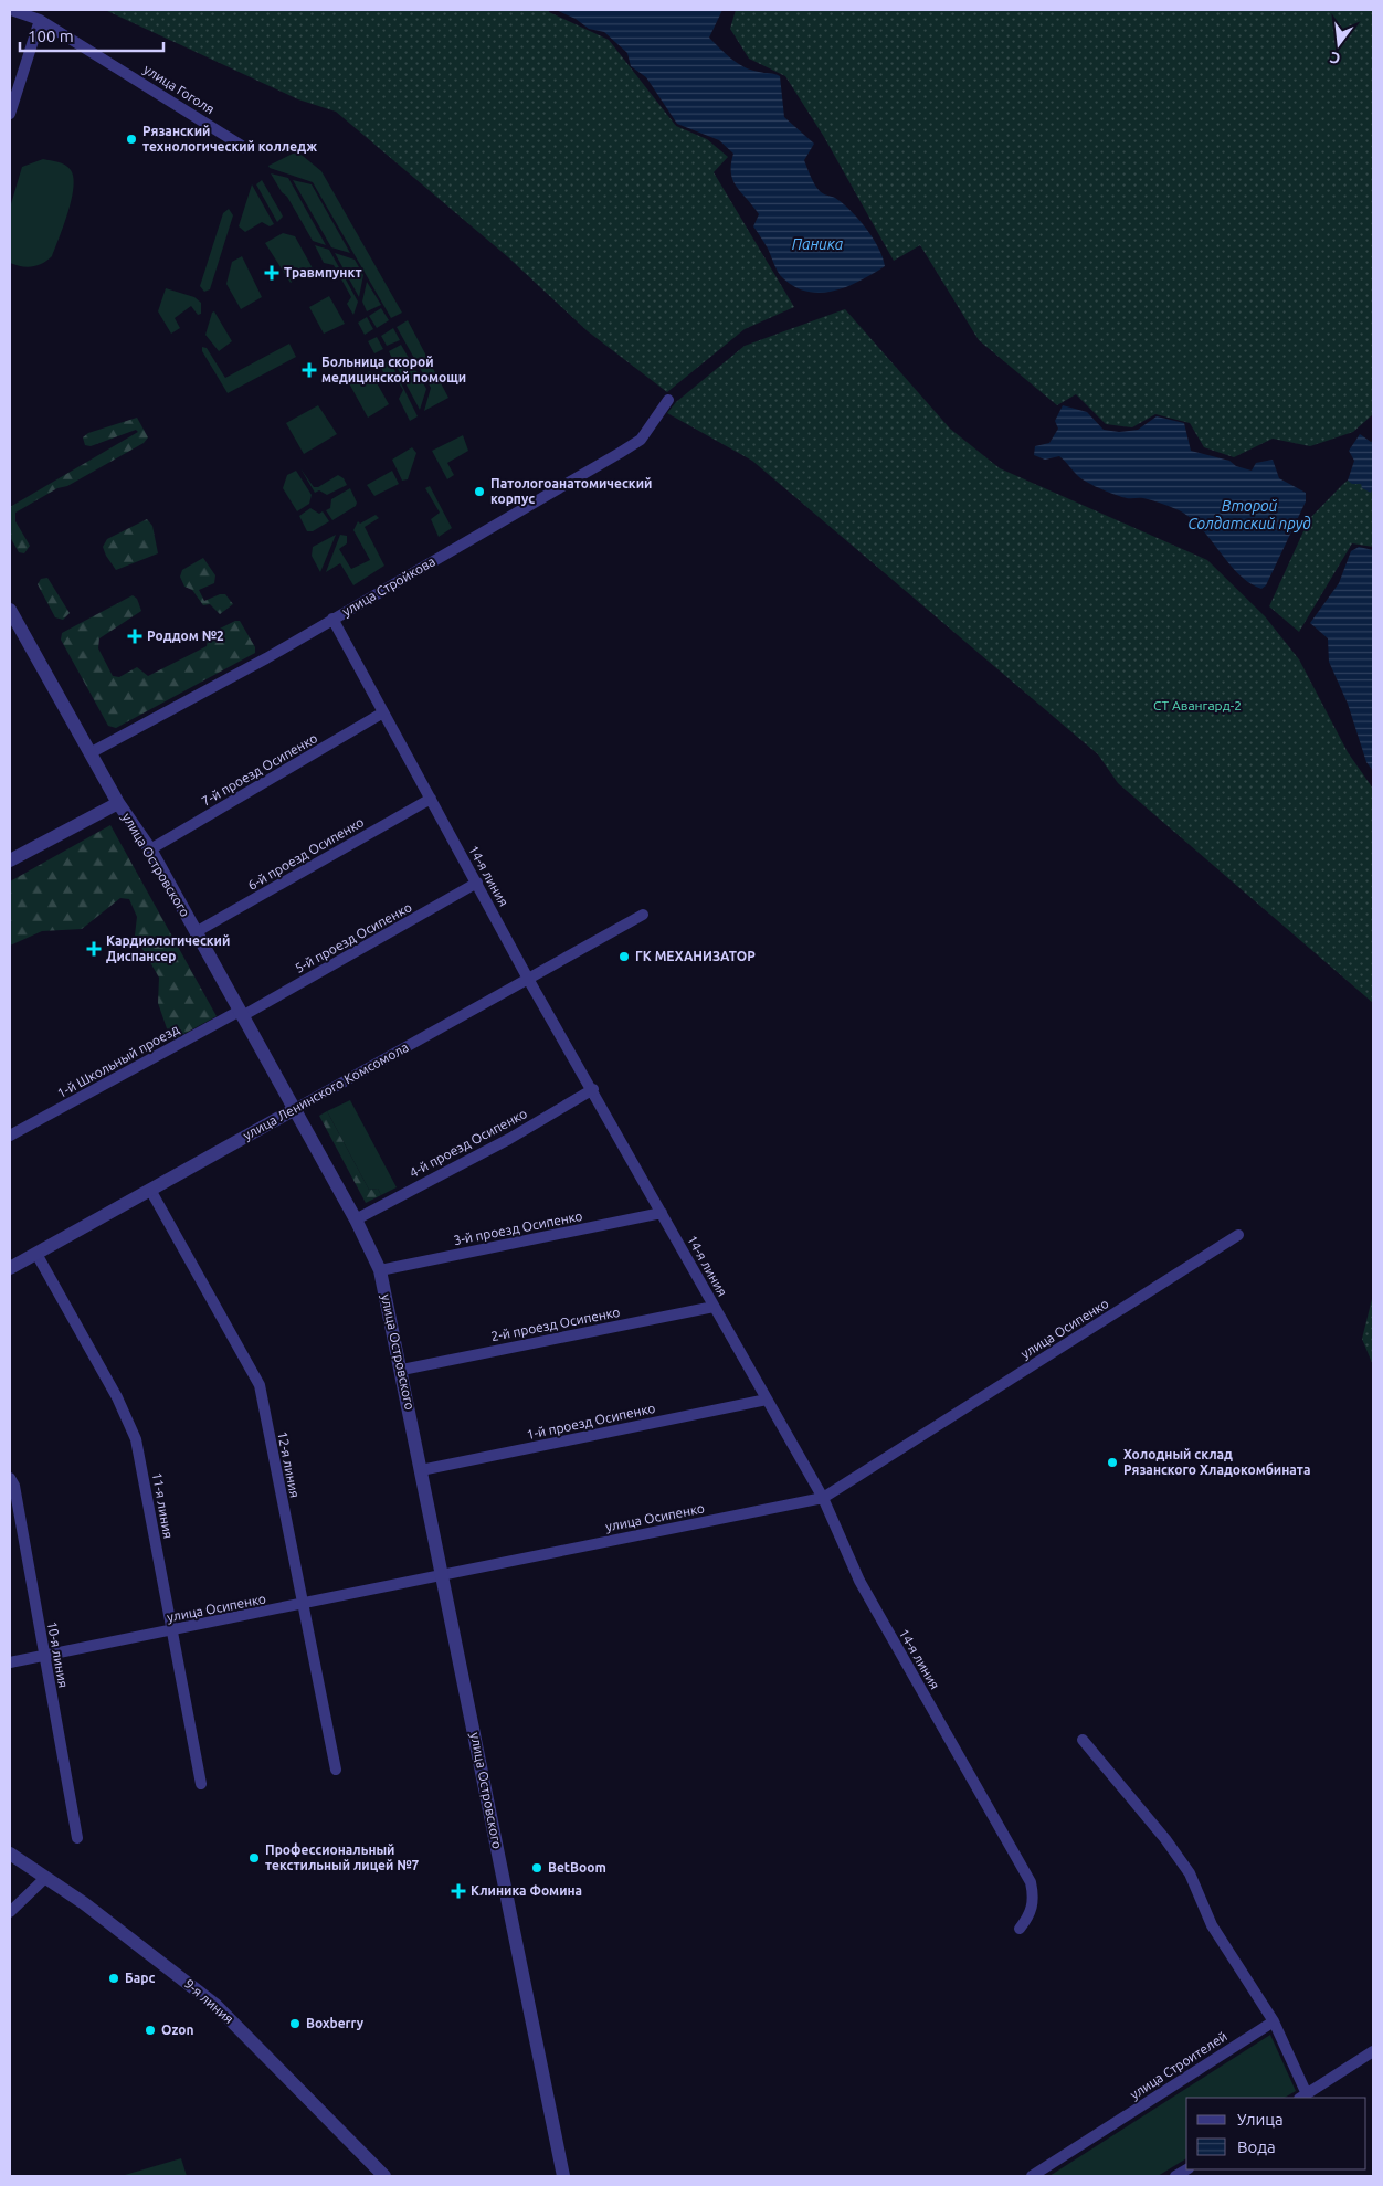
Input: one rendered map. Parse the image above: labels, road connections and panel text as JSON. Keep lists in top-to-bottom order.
{
  "streets": {
    "street": [
      "улица Гоголя",
      "улица Стройкова",
      "7-й проезд Осипенко",
      "6-й проезд Осипенко",
      "улица Островского",
      "14-я линия",
      "5-й проезд Осипенко",
      "1-й Школьный проезд",
      "улица Ленинского Комсомола",
      "4-й проезд Осипенко",
      "3-й проезд Осипенко",
      "2-й проезд Осипенко",
      "улица Осипенко",
      "1-й проезд Осипенко",
      "12-я линия",
      "11-я линия",
      "10-я линия",
      "9-я линия",
      "улица Строителей"
    ]
  },
  "crossings": [
    ["улица Стройкова", "улица Островского"],
    ["улица Стройкова", "14-я линия"],
    ["7-й проезд Осипенко", "улица Островского"],
    ["7-й проезд Осипенко", "14-я линия"],
    ["6-й проезд Осипенко", "улица Островского"],
    ["6-й проезд Осипенко", "14-я линия"],
    ["улица Островского", "5-й проезд Осипенко"],
    ["улица Островского", "1-й Школьный проезд"],
    ["улица Островского", "улица Ленинского Комсомола"],
    ["улица Островского", "4-й проезд Осипенко"],
    ["улица Островского", "3-й проезд Осипенко"],
    ["улица Островского", "2-й проезд Осипенко"],
    ["улица Островского", "улица Осипенко"],
    ["улица Островского", "1-й проезд Осипенко"],
    ["14-я линия", "5-й проезд Осипенко"],
    ["14-я линия", "улица Ленинского Комсомола"],
    ["14-я линия", "4-й проезд Осипенко"],
    ["14-я линия", "3-й проезд Осипенко"],
    ["14-я линия", "2-й проезд Осипенко"],
    ["14-я линия", "улица Осипенко"],
    ["14-я линия", "1-й проезд Осипенко"],
    ["5-й проезд Осипенко", "1-й Школьный проезд"],
    ["улица Ленинского Комсомола", "12-я линия"],
    ["улица Ленинского Комсомола", "11-я линия"],
    ["улица Осипенко", "12-я линия"],
    ["улица Осипенко", "11-я линия"],
    ["улица Осипенко", "10-я линия"]
  ],
  "water": ["Паника", "Второй Солдатский пруд"],
  "parks": ["СТ Авангард-2"],
  "places": {
    "other": [
      "Рязанский технологический колледж",
      "Патологоанатомический корпус",
      "ГК МЕХАНИЗАТОР",
      "Холодный склад Рязанского Хладокомбината",
      "Профессиональный текстильный лицей №7",
      "BetBoom",
      "Барс",
      "Boxberry",
      "Ozon"
    ],
    "health": [
      "Травмпункт",
      "Больница скорой медицинской помощи",
      "Роддом №2",
      "Кардиологический Диспансер",
      "Клиника Фомина"
    ]
  },
  "legend": ["Улица", "Вода"],
  "scale_bar": "100 m",
  "north": "bottom"
}
